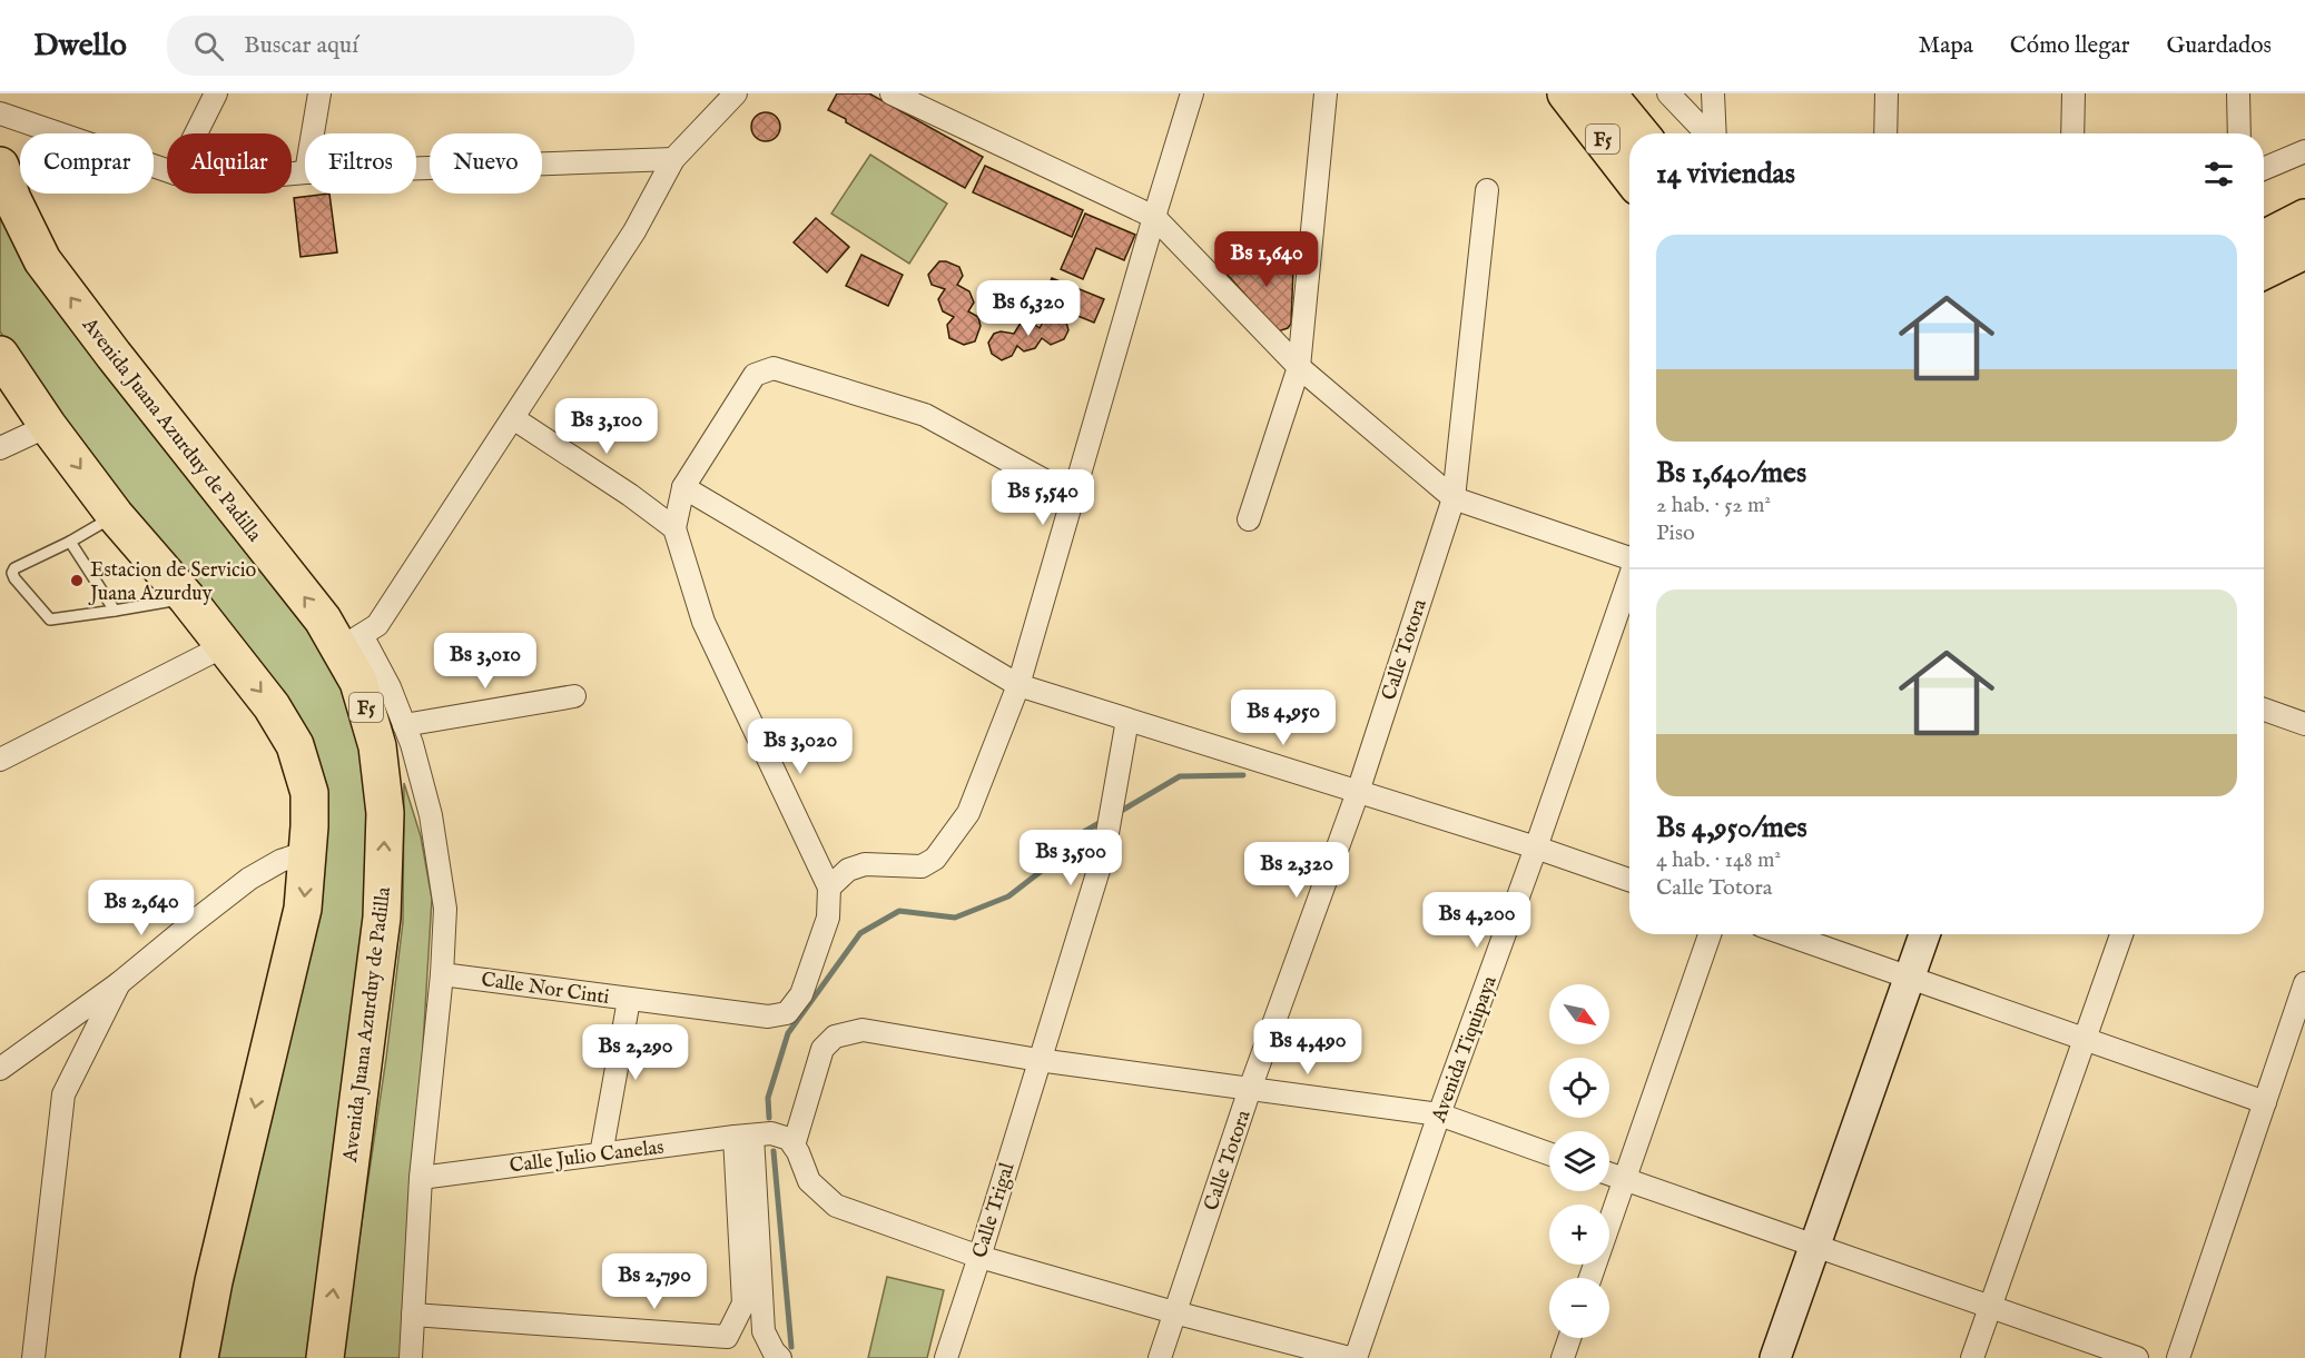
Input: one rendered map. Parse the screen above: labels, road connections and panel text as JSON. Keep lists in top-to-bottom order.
{
  "streets": {
    "highway": ["F5", "Avenida Juana Azurduy de Padilla"],
    "street": [
      "Calle Totora",
      "Calle Nor Cinti",
      "Avenida Tiquipaya",
      "Calle Julio Canelas",
      "Calle Trigal"
    ]
  },
  "places": ["Estacion de Servicio Juana Azurduy"],
  "north": "bottom right",
  "page": {
    "header": "Dwello",
    "search": "Buscar aquí",
    "nav": ["Mapa", "Cómo llegar", "Guardados"],
    "chip": [
      "Comprar",
      "Alquilar",
      "Filtros",
      "Nuevo"
    ],
    "heading": "14 viviendas",
    "list": [
      {
        "name": "Bs 1,640/mes",
        "note": "2 hab. · 52 m² · Piso"
      },
      {
        "name": "Bs 4,950/mes",
        "note": "4 hab. · 148 m² · Calle Totora"
      }
    ],
    "price": [
      "Bs 1,640",
      "Bs 6,320",
      "Bs 3,100",
      "Bs 5,540",
      "Bs 3,010",
      "Bs 4,950",
      "Bs 3,020",
      "Bs 3,500",
      "Bs 2,320",
      "Bs 2,640",
      "Bs 4,200",
      "Bs 4,490",
      "Bs 2,290",
      "Bs 2,790"
    ],
    "map_buttons": ["+", "−"]
  }
}
